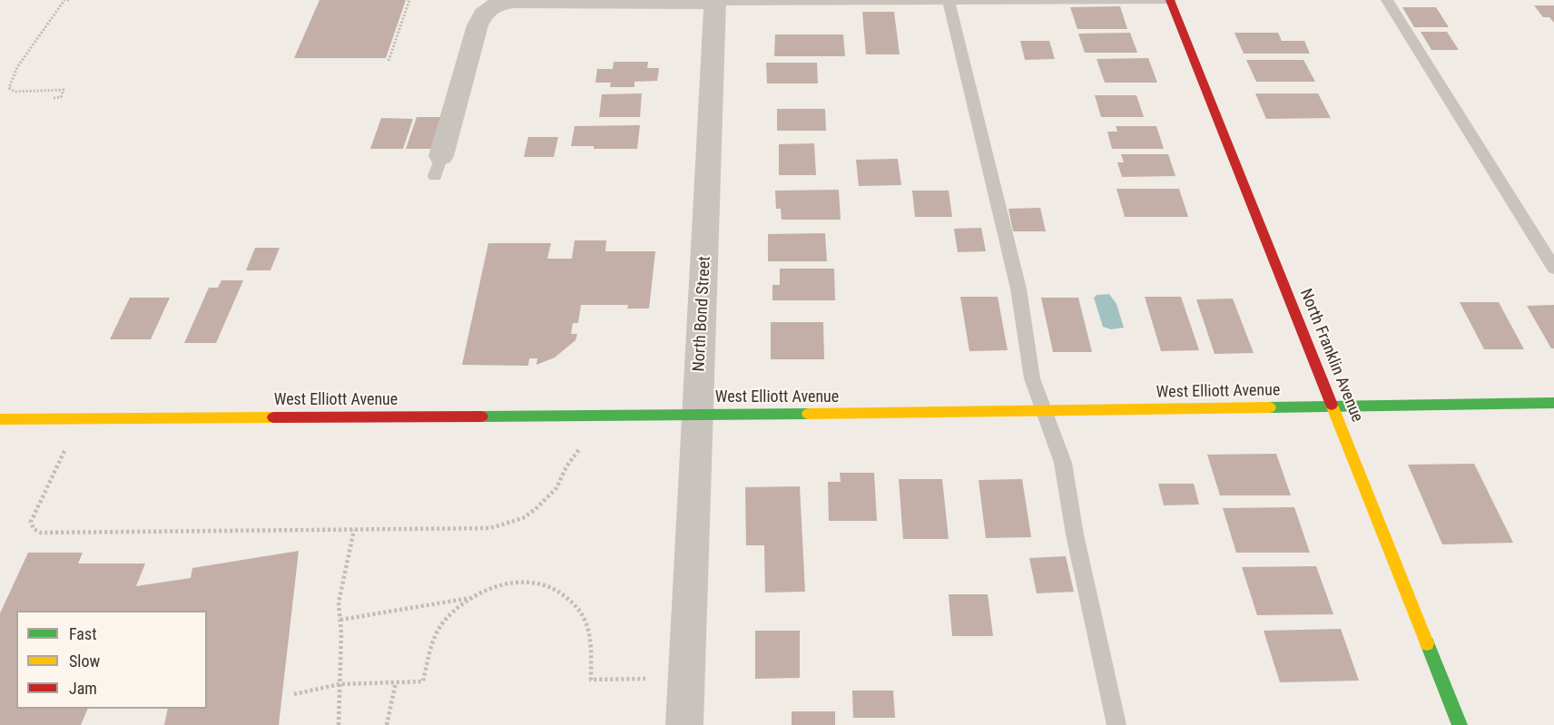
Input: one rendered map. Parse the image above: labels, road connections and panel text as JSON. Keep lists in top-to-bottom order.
{
  "streets": {
    "street": ["North Bond Street", "North Franklin Avenue", "West Elliott Avenue"]
  },
  "crossings": [
    ["North Bond Street", "West Elliott Avenue"],
    ["North Franklin Avenue", "West Elliott Avenue"]
  ],
  "legend": ["Fast", "Slow", "Jam"]
}
